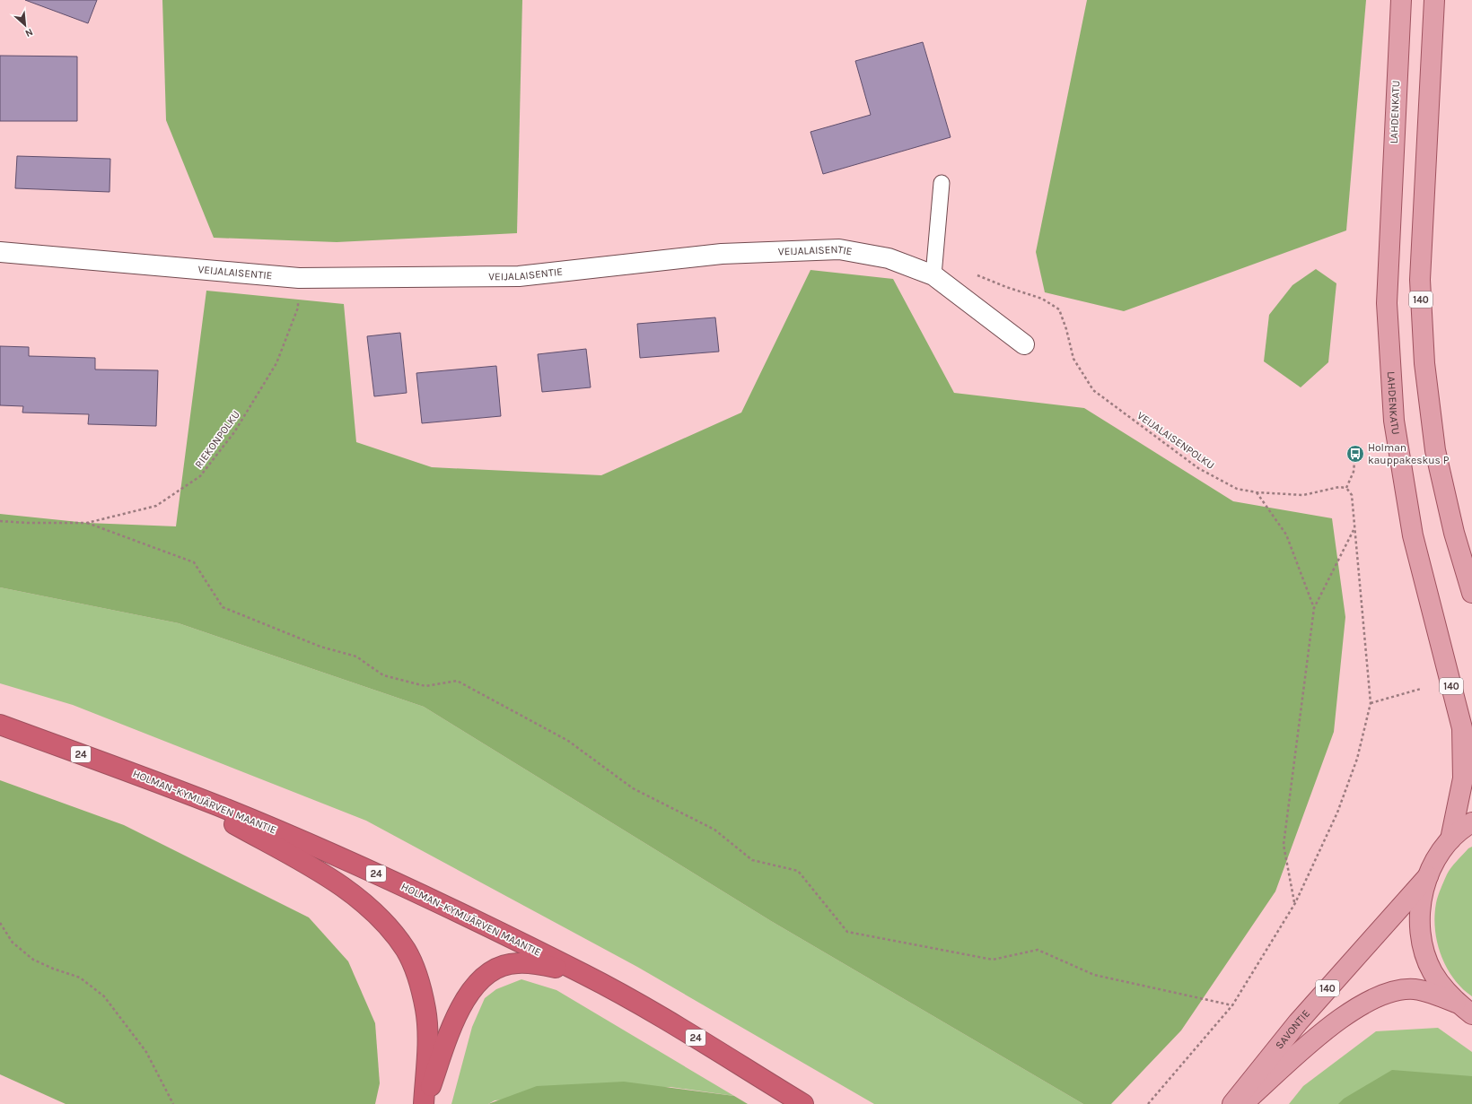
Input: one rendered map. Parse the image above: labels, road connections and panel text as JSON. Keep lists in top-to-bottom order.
{
  "streets": {
    "highway": ["24", "HOLMAN–KYMIJÄRVEN MAANTIE"],
    "main road": ["LAHDENKATU", "140", "SAVONTIE"],
    "street": ["VEIJALAISENTIE"],
    "path": ["RIEKONPOLKU", "VEIJALAISENPOLKU"]
  },
  "crossings": [
    ["LAHDENKATU", "140"],
    ["VEIJALAISENTIE", "RIEKONPOLKU"],
    ["140", "SAVONTIE"]
  ],
  "places": {
    "bus stop": ["Holman kauppakeskus P"]
  },
  "north": "bottom right"
}
